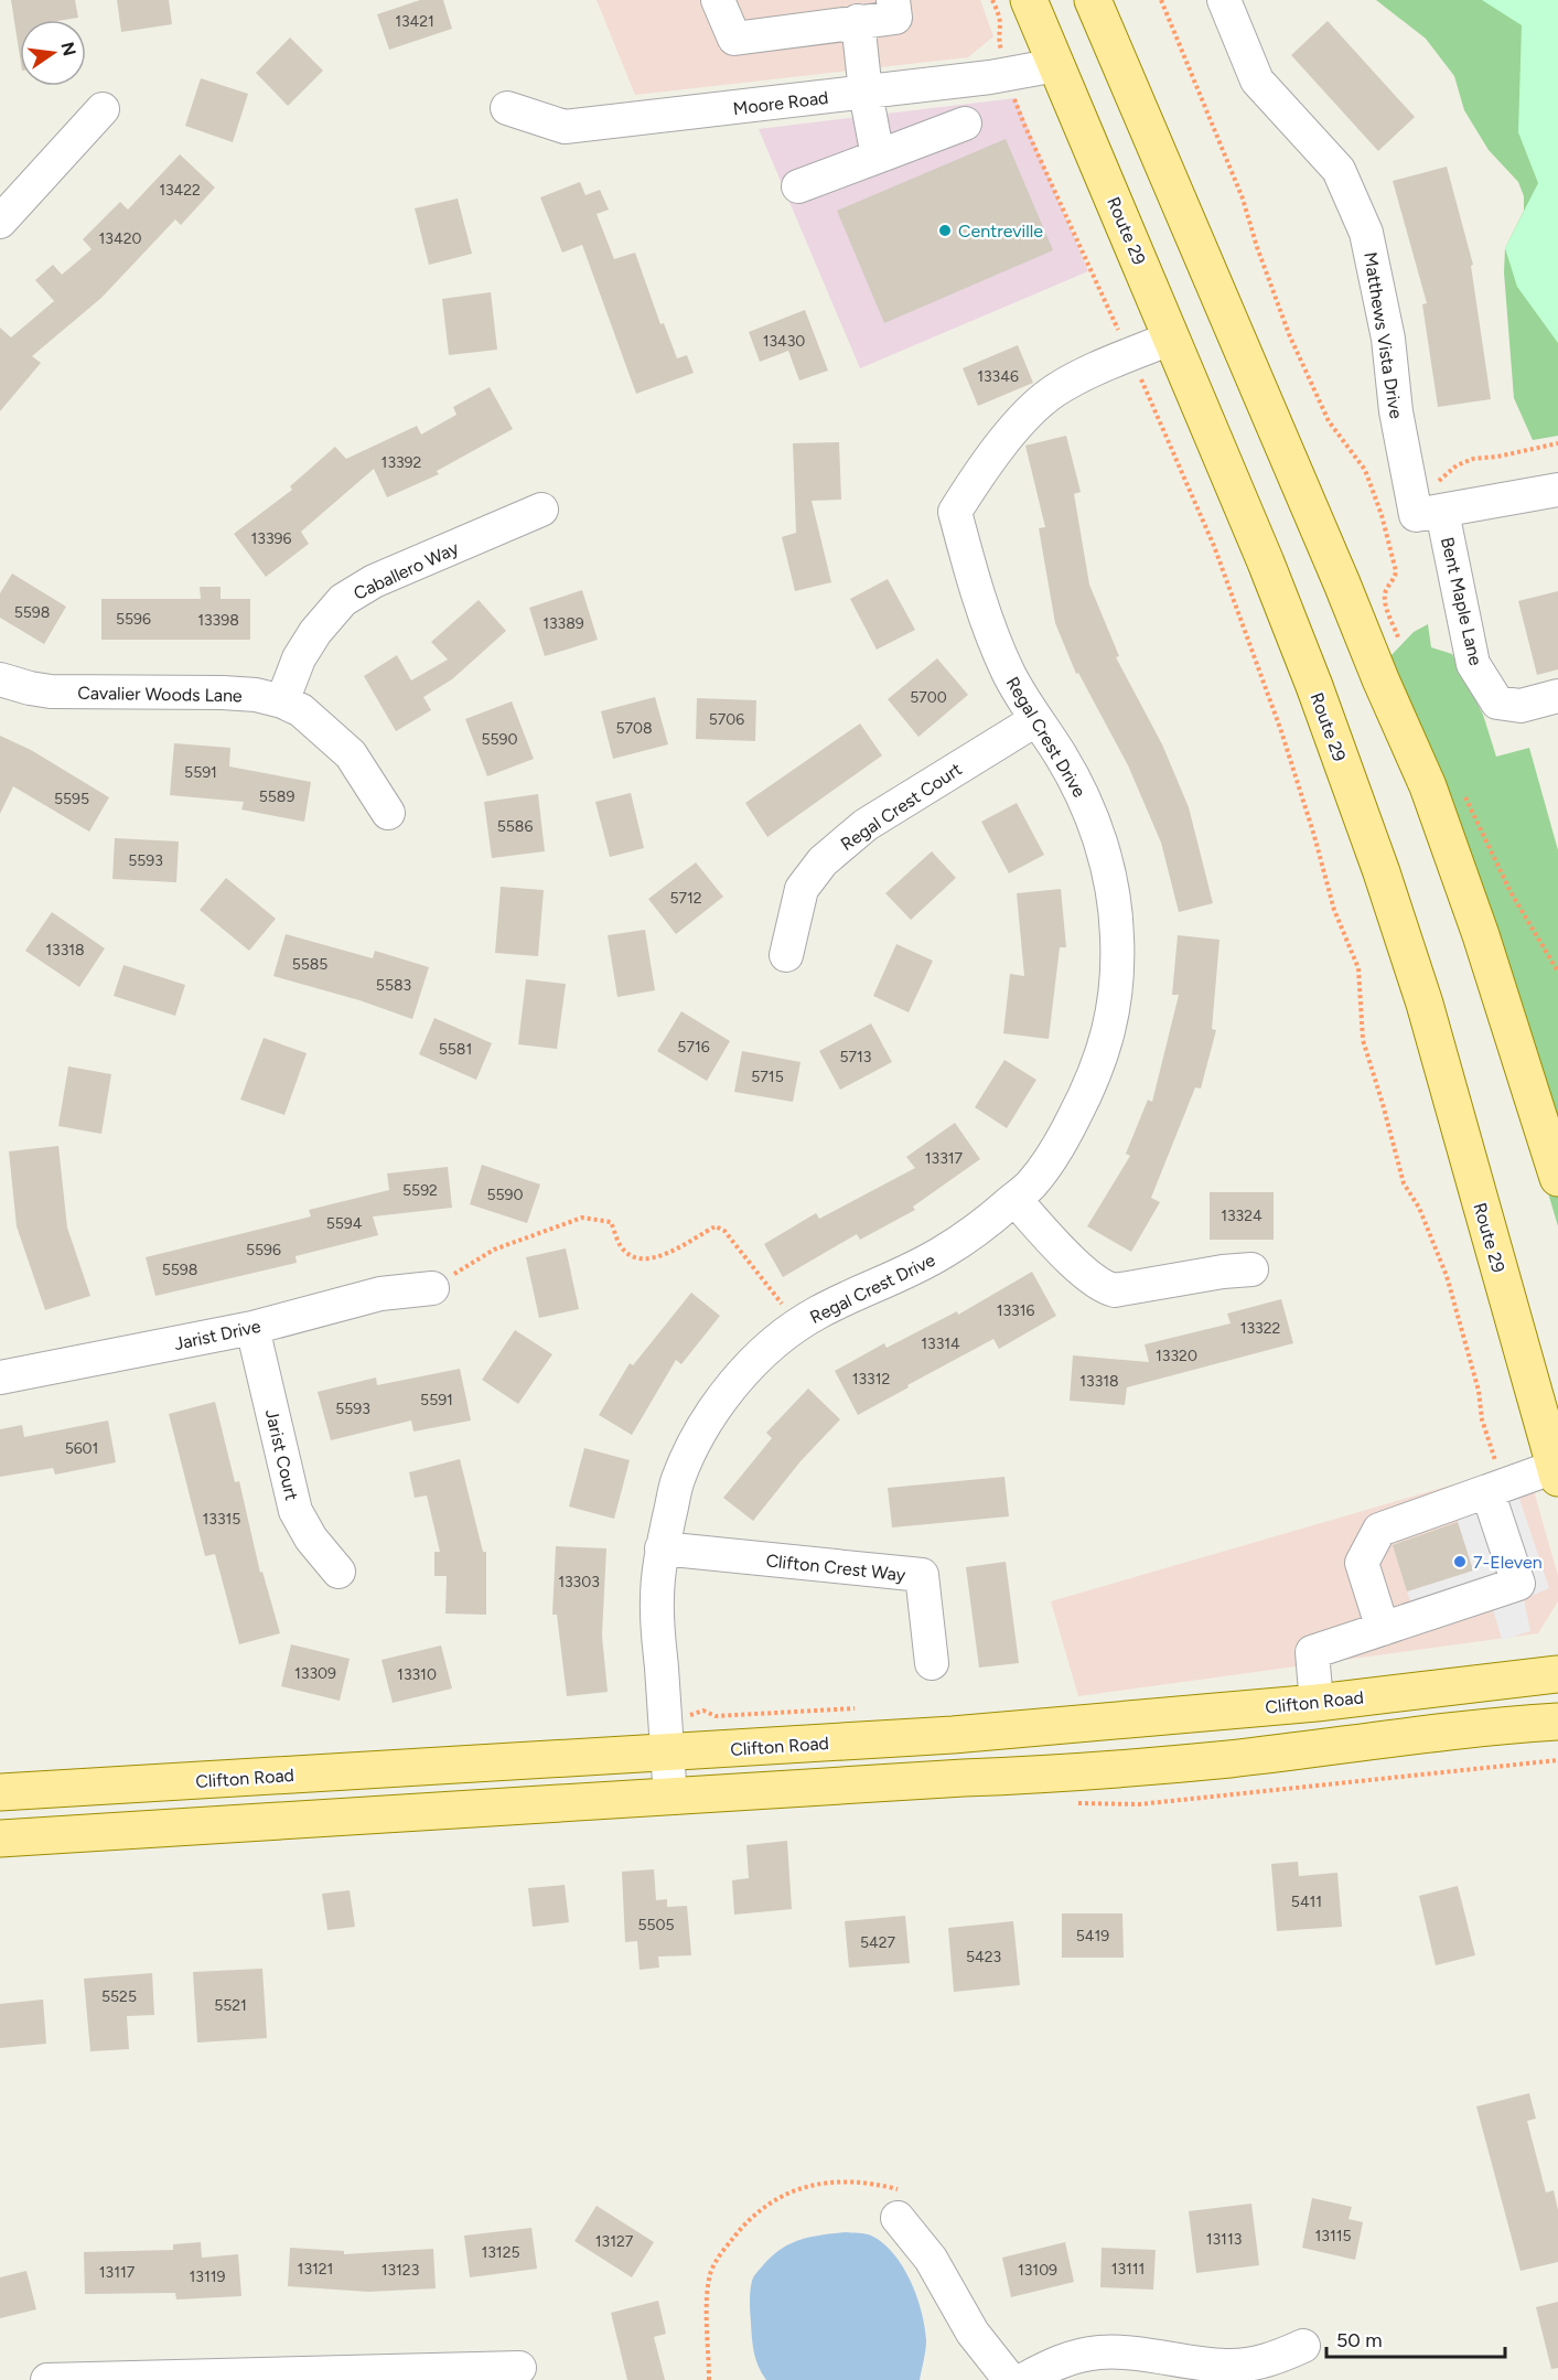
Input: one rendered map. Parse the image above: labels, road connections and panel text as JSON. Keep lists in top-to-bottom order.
{
  "streets": {
    "main road": ["Route 29", "Clifton Road"],
    "street": [
      "Moore Road",
      "Matthews Vista Drive",
      "Caballero Way",
      "Bent Maple Lane",
      "Cavalier Woods Lane",
      "Regal Crest Drive",
      "Regal Crest Court",
      "Jarist Drive",
      "Jarist Court",
      "Clifton Crest Way"
    ]
  },
  "crossings": [
    ["Moore Road", "Route 29"],
    ["Matthews Vista Drive", "Bent Maple Lane"],
    ["Caballero Way", "Cavalier Woods Lane"],
    ["Regal Crest Drive", "Regal Crest Court"],
    ["Regal Crest Drive", "Clifton Crest Way"],
    ["Regal Crest Drive", "Clifton Road"],
    ["Jarist Drive", "Jarist Court"]
  ],
  "places": ["Centreville", "7-Eleven"],
  "house_numbers": [
    "13421",
    "13422",
    "13420",
    "13430",
    "13346",
    "13392",
    "13396",
    "5598",
    "5596",
    "13398",
    "13389",
    "5700",
    "5706",
    "5708",
    "5590",
    "5591",
    "5589",
    "5595",
    "5586",
    "5593",
    "5712",
    "13318",
    "5585",
    "5583",
    "5716",
    "5581",
    "5713",
    "5715",
    "13317",
    "5592",
    "5590",
    "13324",
    "5594",
    "5596",
    "5598",
    "13316",
    "13322",
    "13314",
    "13320",
    "13312",
    "13318",
    "5591",
    "5593",
    "5601",
    "13315",
    "13303",
    "13309",
    "13310",
    "5411",
    "5505",
    "5419",
    "5427",
    "5423",
    "5525",
    "5521",
    "13115",
    "13113",
    "13127",
    "13125",
    "13121",
    "13111",
    "13123",
    "13109",
    "13117",
    "13119"
  ],
  "scale_bar": "50 m",
  "north": "right"
}
